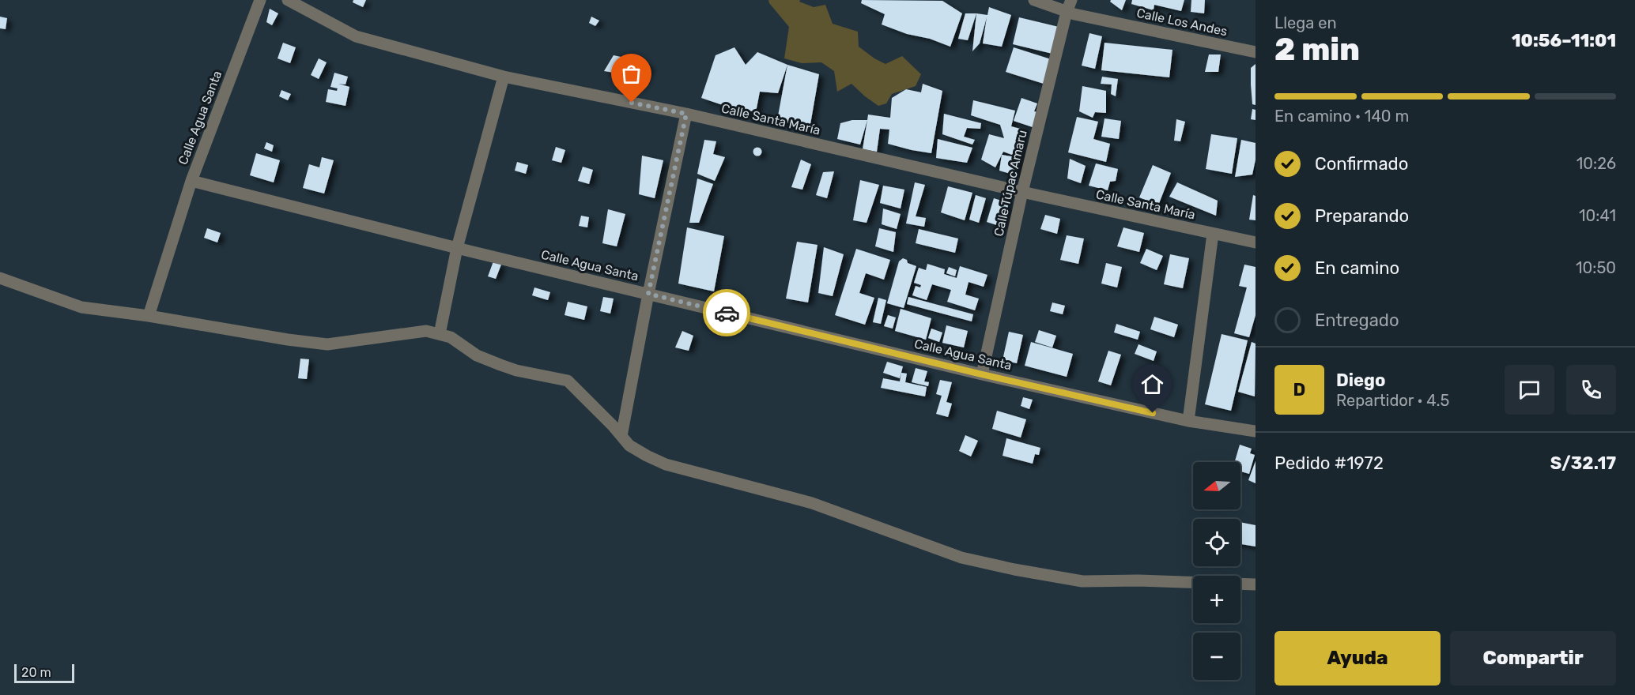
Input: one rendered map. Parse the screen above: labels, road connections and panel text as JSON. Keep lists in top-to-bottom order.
{
  "streets": {
    "street": [
      "Calle Los Andes",
      "Calle Agua Santa",
      "Calle Santa María",
      "Calle Túpac Amaru"
    ]
  },
  "crossings": [
    ["Calle Los Andes", "Calle Túpac Amaru"],
    ["Calle Agua Santa", "Calle Túpac Amaru"],
    ["Calle Santa María", "Calle Túpac Amaru"]
  ],
  "scale_bar": "20 m",
  "north": "left",
  "page": {
    "heading": ["2 min", "Llega en", "10:56–11:01"],
    "panel": [
      "Diego",
      "Repartidor · 4.5",
      "Pedido #1972",
      "S/32.17"
    ],
    "bar": "En camino · 140 m",
    "list": [
      ["Confirmado", "10:26"],
      ["Preparando", "10:41"],
      ["En camino", "10:50"],
      "Entregado"
    ],
    "round": "D",
    "map_buttons": ["+", "−"],
    "buttons": ["Ayuda", "Compartir"],
    "scale": "20 m"
  }
}
